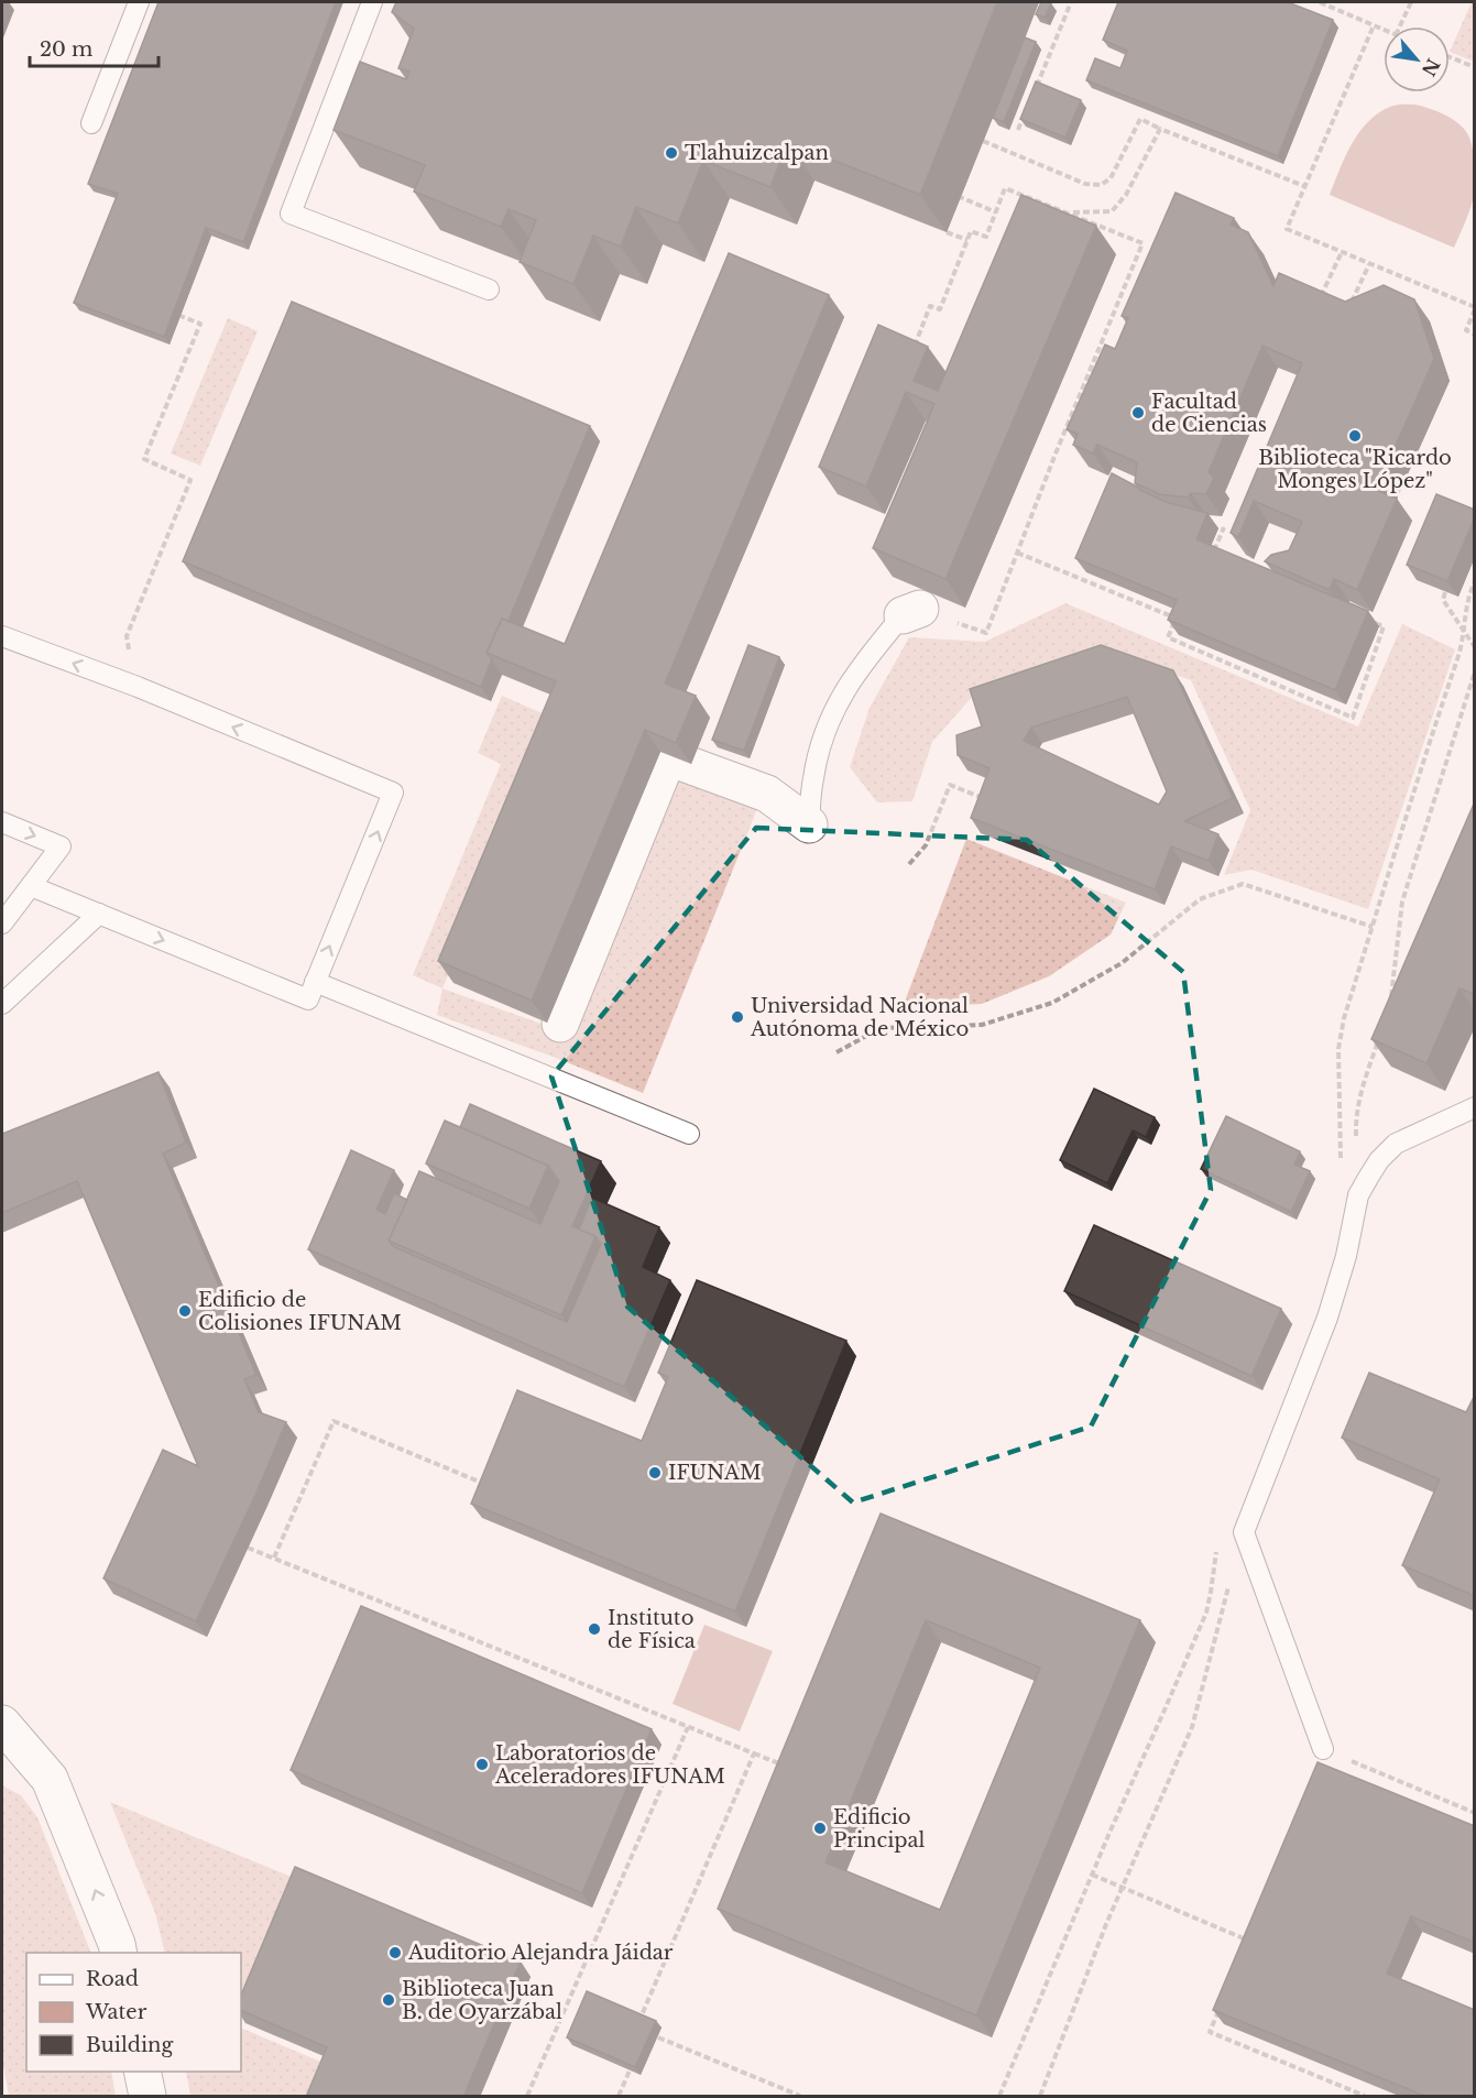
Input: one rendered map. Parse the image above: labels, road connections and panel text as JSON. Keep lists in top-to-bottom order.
{
  "places": [
    "Tlahuizcalpan",
    "Facultad de Ciencias",
    "Biblioteca \"Ricardo Monges López\"",
    "Universidad Nacional Autónoma de México",
    "Edificio de Colisiones IFUNAM",
    "IFUNAM",
    "Instituto de Física",
    "Laboratorios de Aceleradores IFUNAM",
    "Edificio Principal",
    "Auditorio Alejandra Jáidar",
    "Biblioteca Juan B. de Oyarzábal"
  ],
  "legend": ["Road", "Water", "Building"],
  "scale_bar": "20 m",
  "north": "bottom right"
}
